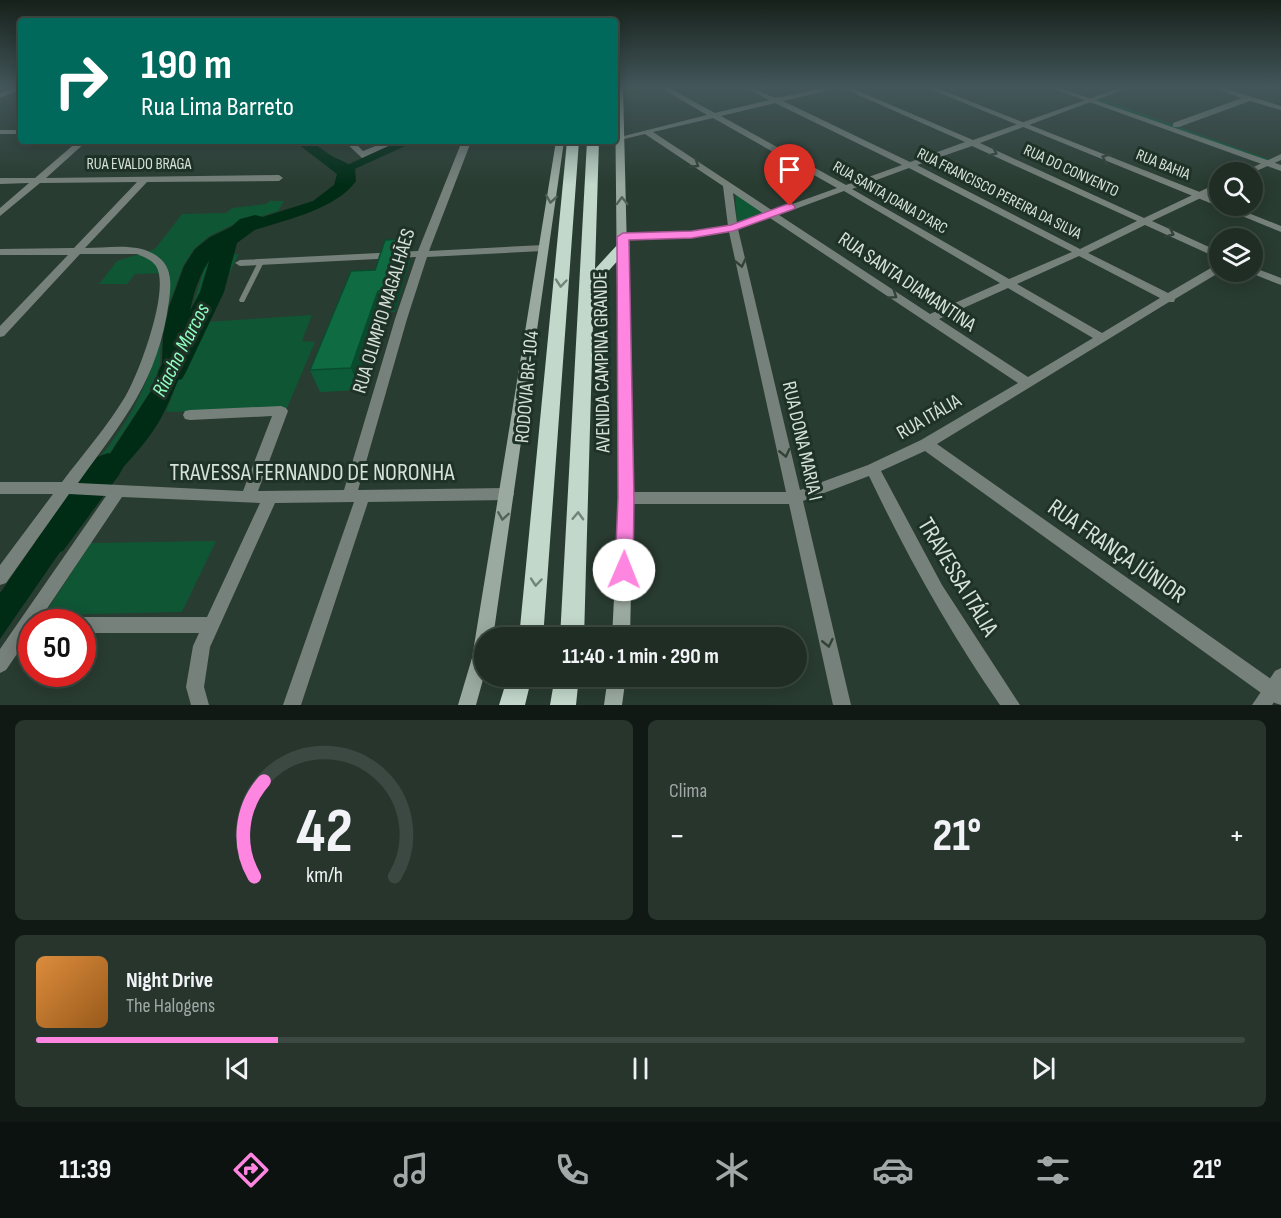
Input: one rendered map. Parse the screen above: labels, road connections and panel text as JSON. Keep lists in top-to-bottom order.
{
  "streets": {
    "highway": ["RODOVIA BR-104"],
    "main road": ["AVENIDA CAMPINA GRANDE"],
    "street": [
      "RUA EVALDO BRAGA",
      "RUA BAHIA",
      "RUA DO CONVENTO",
      "RUA FRANCISCO PEREIRA DA SILVA",
      "RUA SANTA JOANA D'ARC",
      "RUA SANTA DIAMANTINA",
      "RUA OLIMPIO MAGALHÃES",
      "RUA ITÁLIA",
      "RUA DONA MARIA I",
      "TRAVESSA FERNANDO DE NORONHA",
      "RUA FRANÇA JÚNIOR",
      "TRAVESSA ITÁLIA"
    ]
  },
  "crossings": [
    ["RUA FRANCISCO PEREIRA DA SILVA", "RUA ITÁLIA"],
    ["RUA SANTA JOANA D'ARC", "RUA ITÁLIA"],
    ["RUA SANTA DIAMANTINA", "RUA ITÁLIA"],
    ["RUA SANTA DIAMANTINA", "RUA DONA MARIA I"],
    ["RUA OLIMPIO MAGALHÃES", "TRAVESSA FERNANDO DE NORONHA"],
    ["AVENIDA CAMPINA GRANDE", "RUA ITÁLIA"],
    ["RUA ITÁLIA", "RUA DONA MARIA I"],
    ["RUA ITÁLIA", "RUA FRANÇA JÚNIOR"],
    ["RUA ITÁLIA", "TRAVESSA ITÁLIA"]
  ],
  "one_way": ["RUA SANTA DIAMANTINA", "RUA DONA MARIA I"],
  "water": ["Riacho Marcos"],
  "page": {
    "turn": ["190 m", "Rua Lima Barreto"],
    "limit": "50",
    "trip": "11:40 · 1 min · 290 m",
    "tile": "Clima",
    "heat": ["−", "21°", "+"],
    "song": ["Night Drive", "The Halogens"],
    "tabs": ["11:39", "21°"],
    "gauge": ["42", "km/h"]
  }
}
